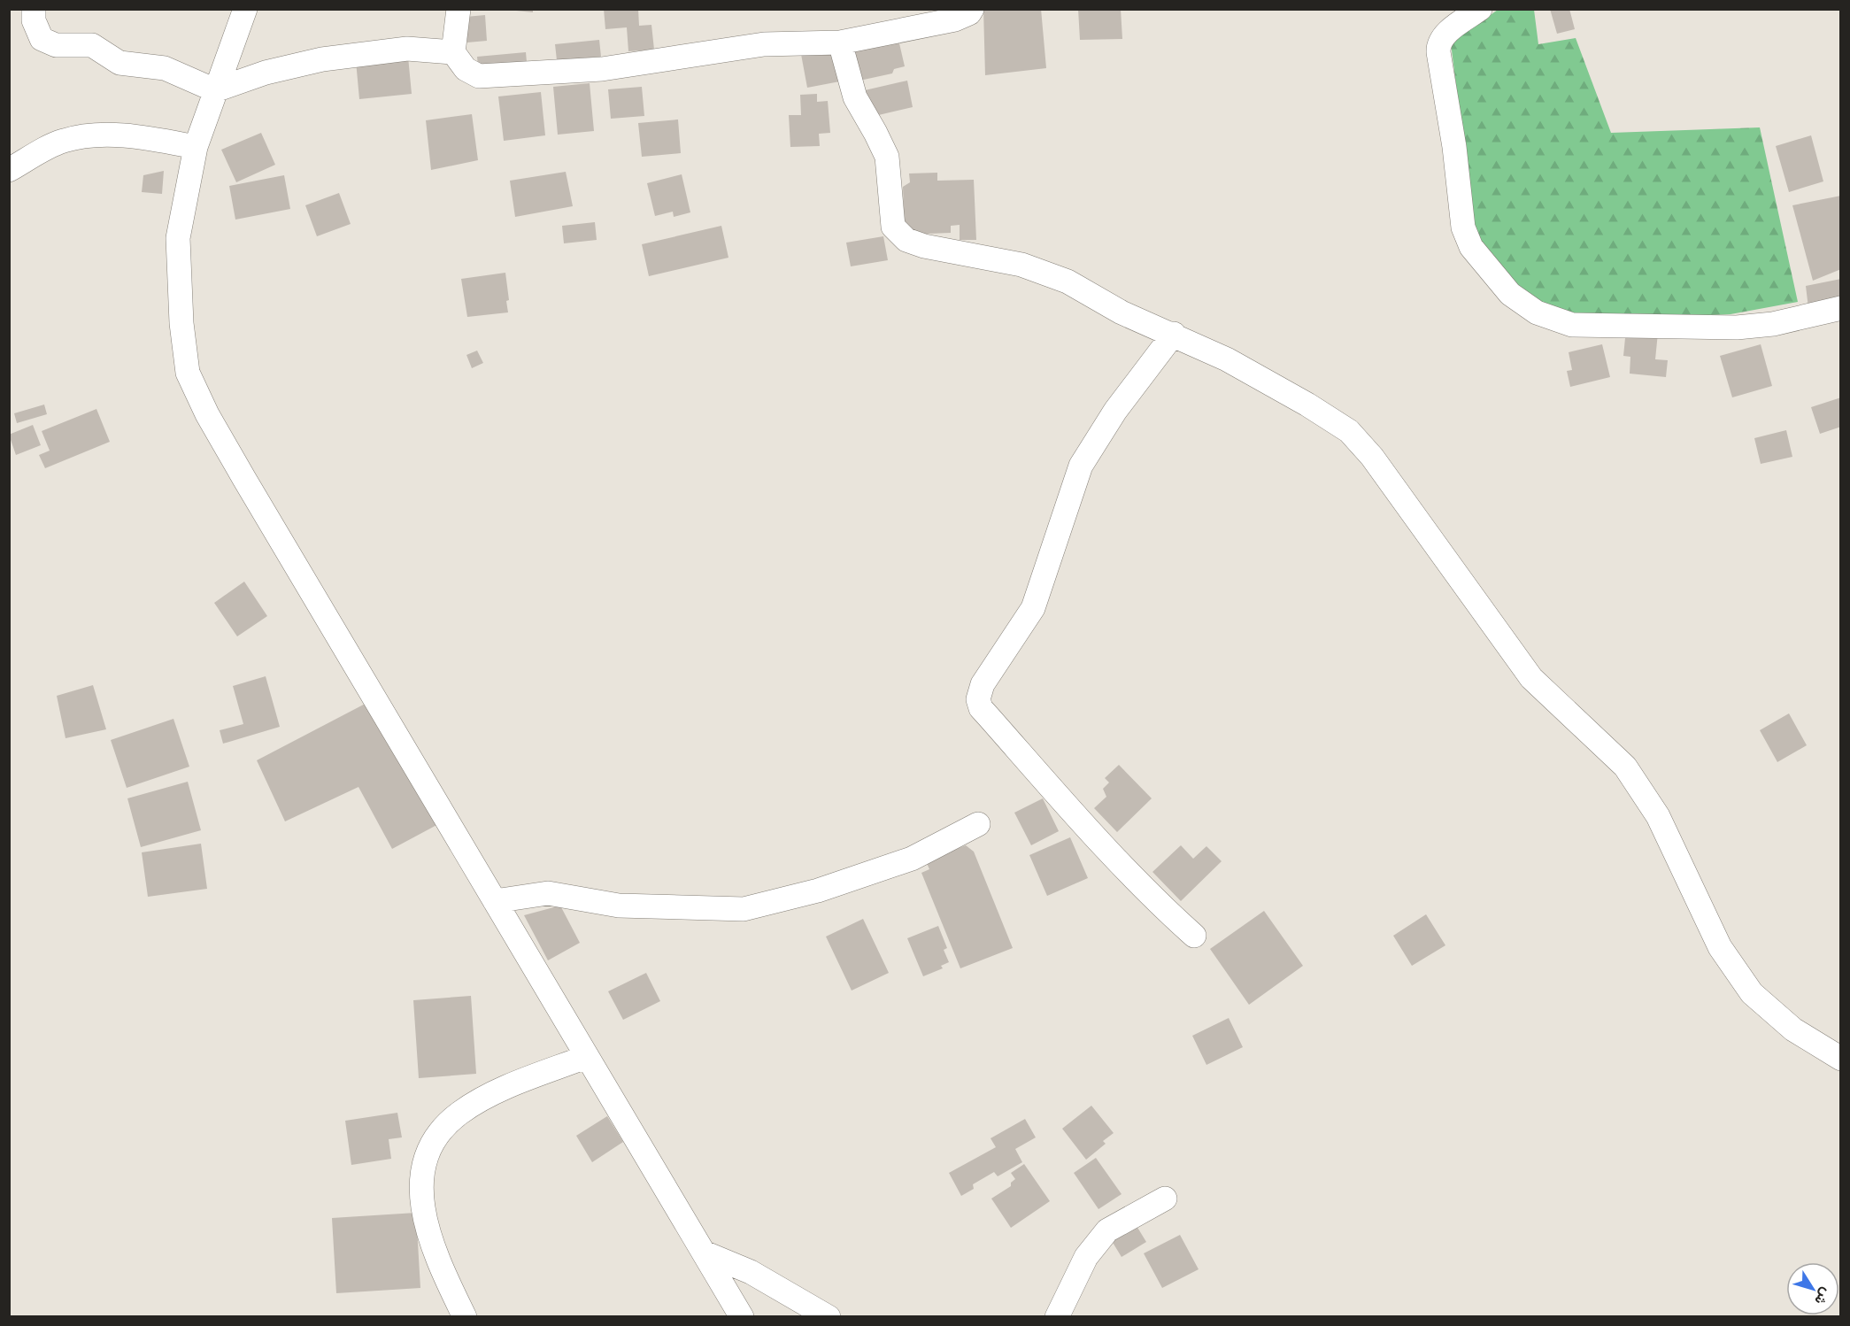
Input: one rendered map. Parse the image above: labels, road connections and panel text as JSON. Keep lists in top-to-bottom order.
{
  "north": "bottom right"
}
